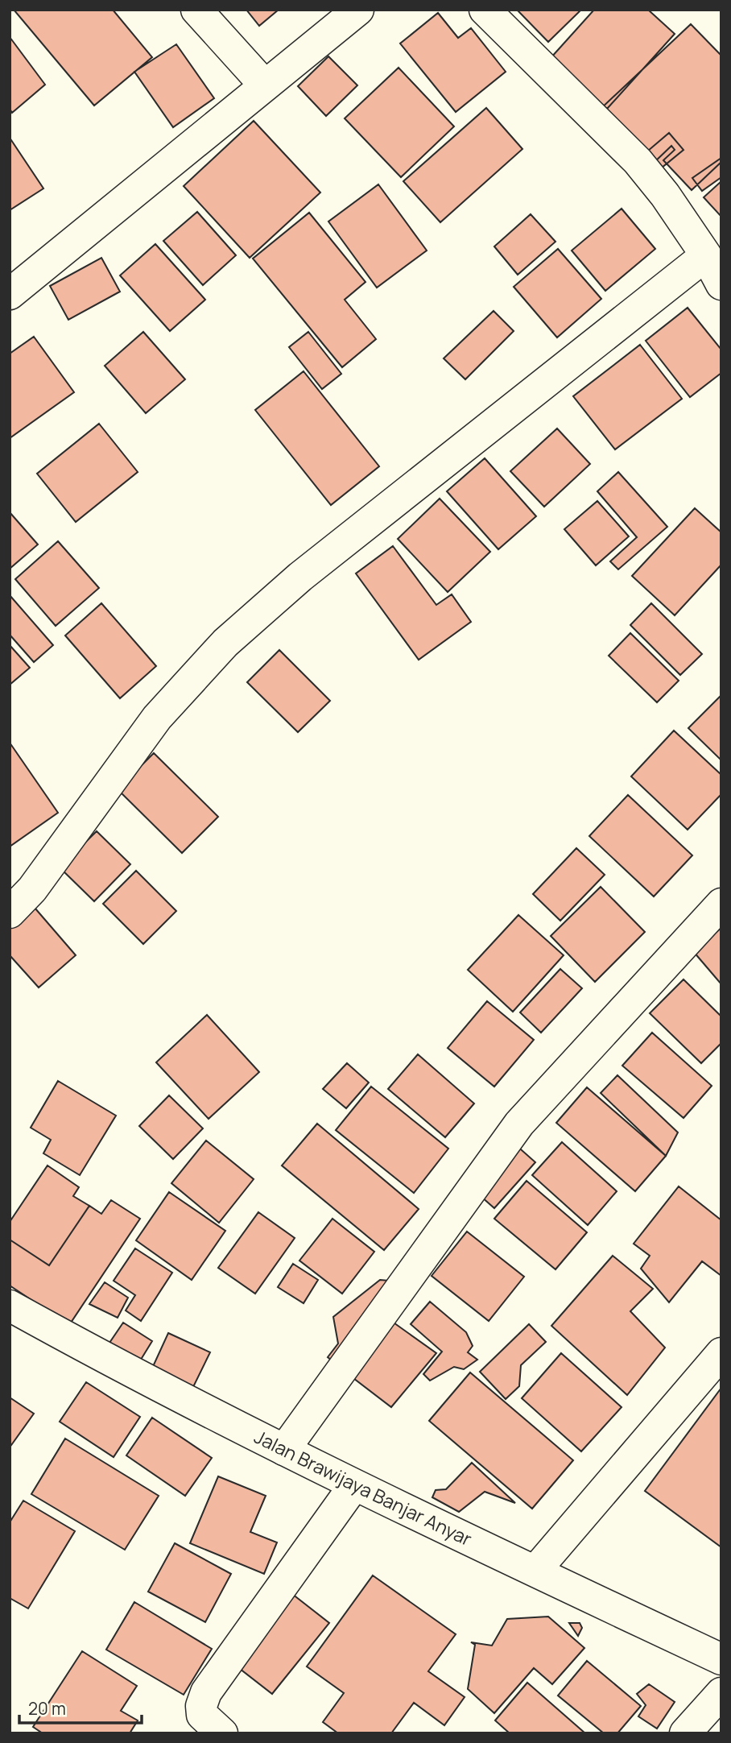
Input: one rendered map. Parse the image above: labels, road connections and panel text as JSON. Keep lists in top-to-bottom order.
{
  "streets": {
    "street": ["Jalan Brawijaya Banjar Anyar"]
  },
  "scale_bar": "20 m"
}
